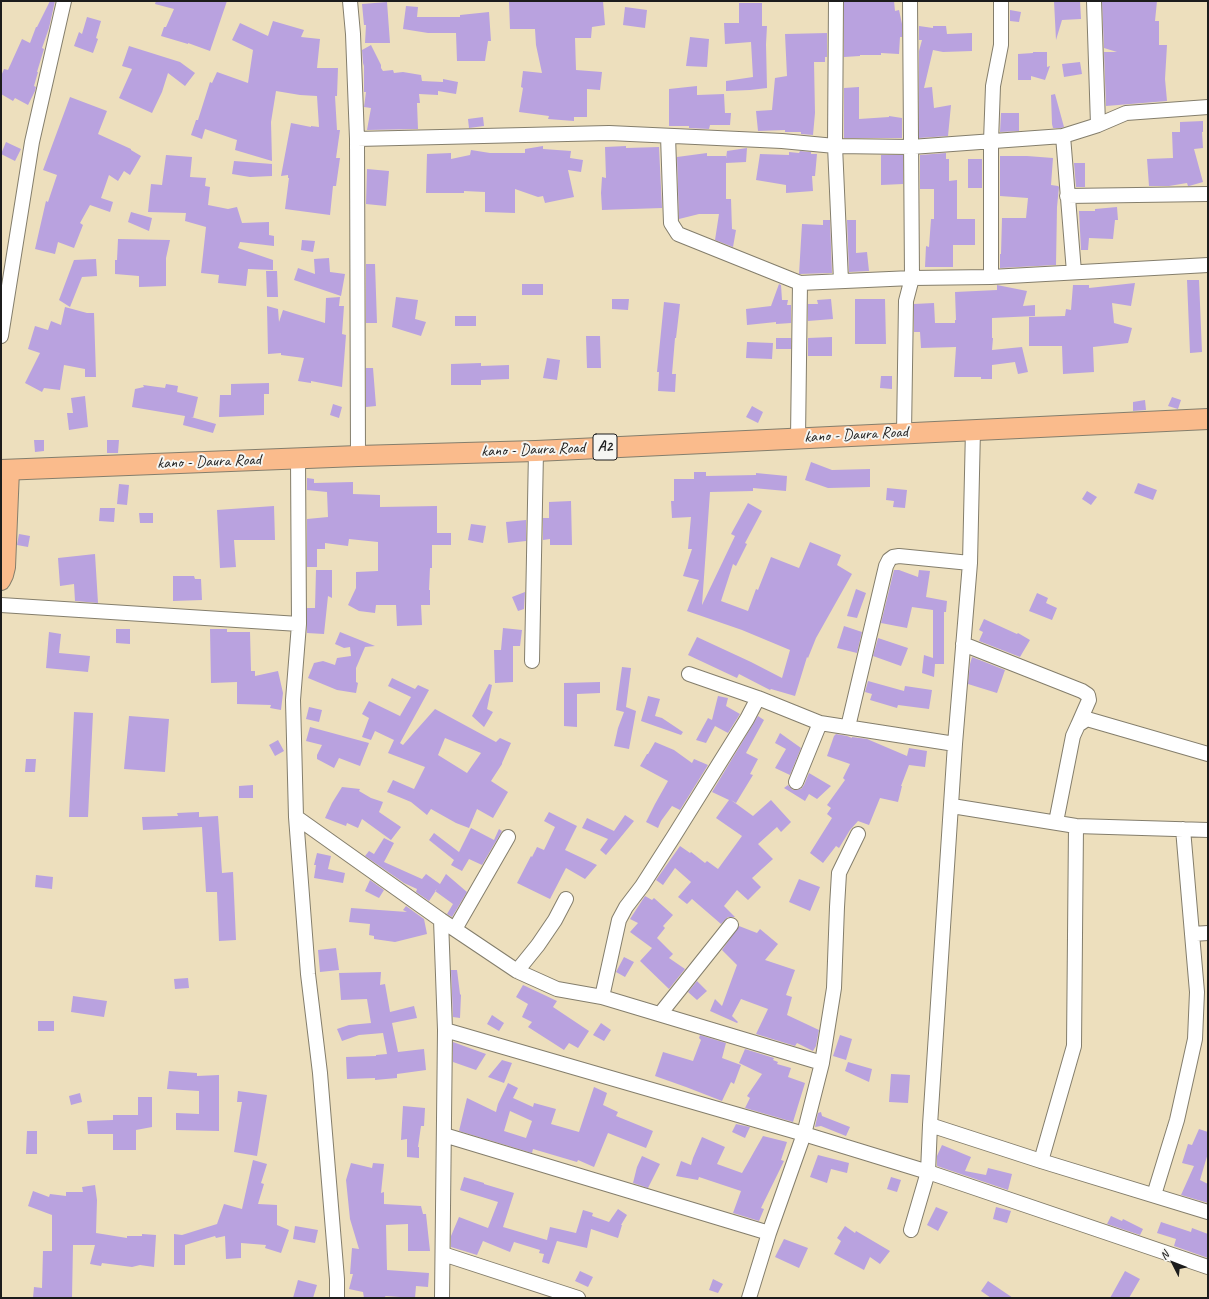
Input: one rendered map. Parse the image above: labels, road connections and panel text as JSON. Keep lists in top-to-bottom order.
{
  "streets": {
    "highway": ["kano - Daura Road", "A2"]
  },
  "north": "top left"
}
